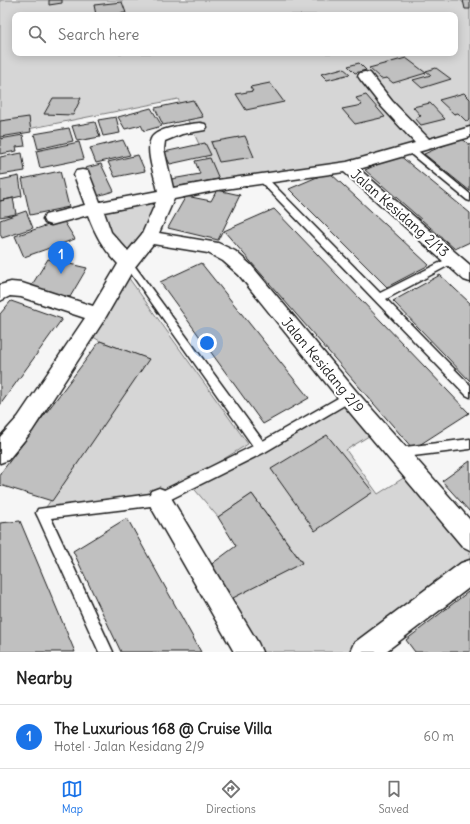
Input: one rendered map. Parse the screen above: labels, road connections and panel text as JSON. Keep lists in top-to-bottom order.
{
  "streets": {
    "street": ["Jalan Kesidang 2/13", "Jalan Kesidang 2/9"]
  },
  "page": {
    "search": "Search here",
    "pins": "1",
    "heading": "Nearby",
    "list": [
      {
        "mark": "1",
        "name": "The Luxurious 168 @ Cruise Villa",
        "note": "Hotel · Jalan Kesidang 2/9",
        "value": "60 m"
      }
    ],
    "nav": ["Map", "Directions", "Saved"]
  }
}
